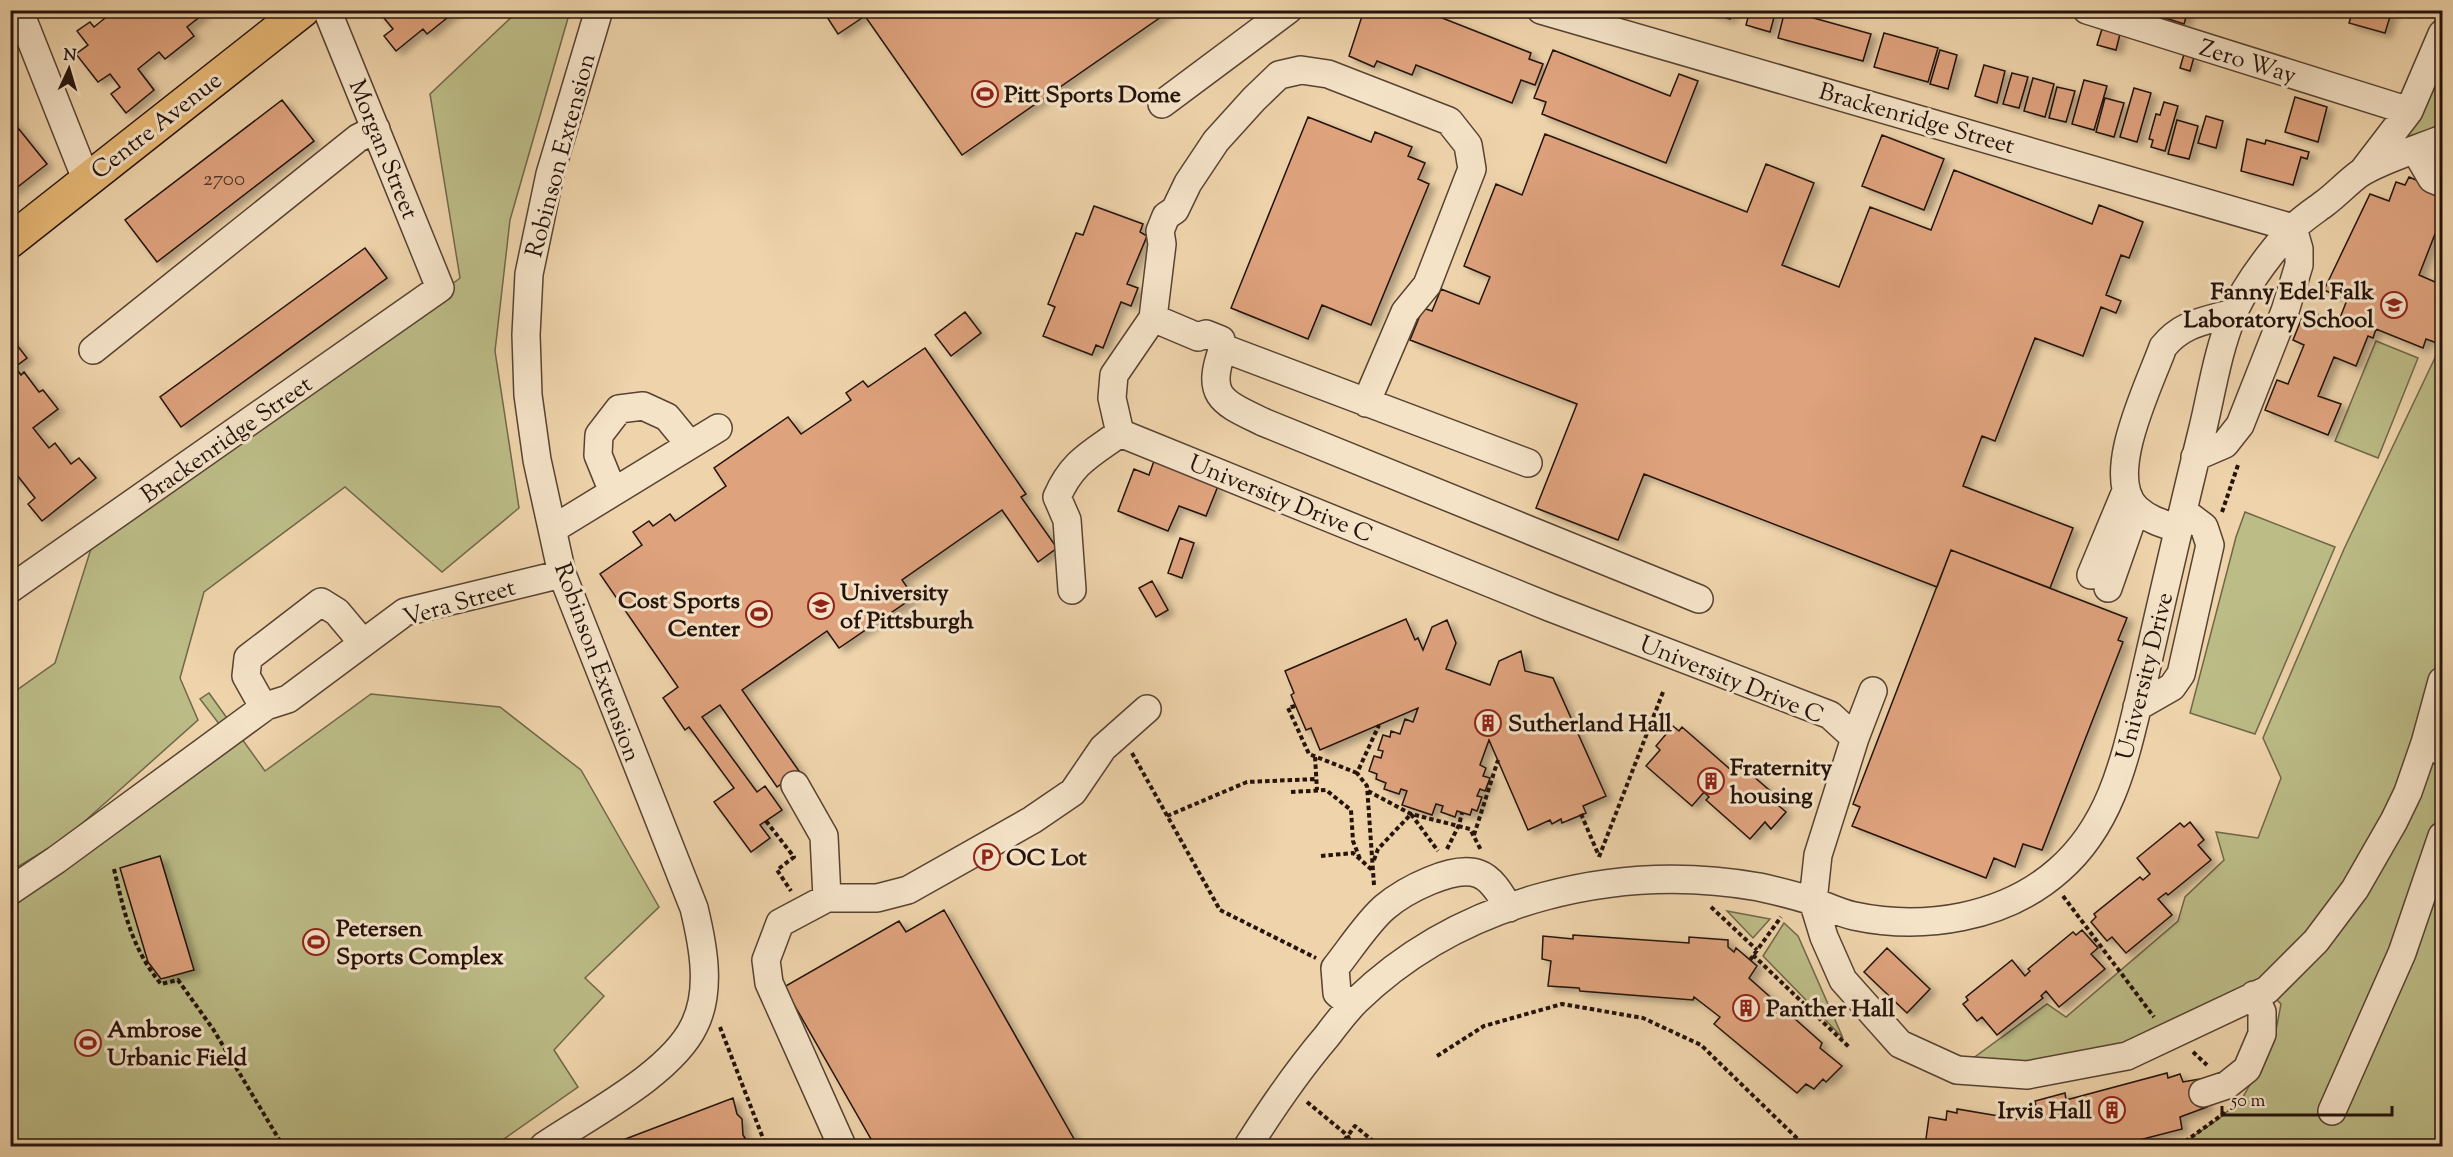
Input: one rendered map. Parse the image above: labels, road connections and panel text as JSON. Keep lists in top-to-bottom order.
{
  "streets": {
    "main road": ["Centre Avenue"],
    "street": [
      "Zero Way",
      "Brackenridge Street",
      "Morgan Street",
      "Robinson Extension",
      "University Drive C",
      "Vera Street",
      "University Drive"
    ]
  },
  "crossings": [
    ["Brackenridge Street", "Morgan Street"],
    ["Brackenridge Street", "University Drive"],
    ["Robinson Extension", "Vera Street"]
  ],
  "places": {
    "sports": [
      "Pitt Sports Dome",
      "Cost Sports Center",
      "Petersen Sports Complex",
      "Ambrose Urbanic Field"
    ],
    "school or university": ["Fanny Edel Falk Laboratory School", "University of Pittsburgh"],
    "building": [
      "Sutherland Hall",
      "Fraternity housing",
      "Panther Hall",
      "Irvis Hall"
    ],
    "parking": ["OC Lot"]
  },
  "house_numbers": ["2700"],
  "scale_bar": "50 m",
  "north": "top"
}
